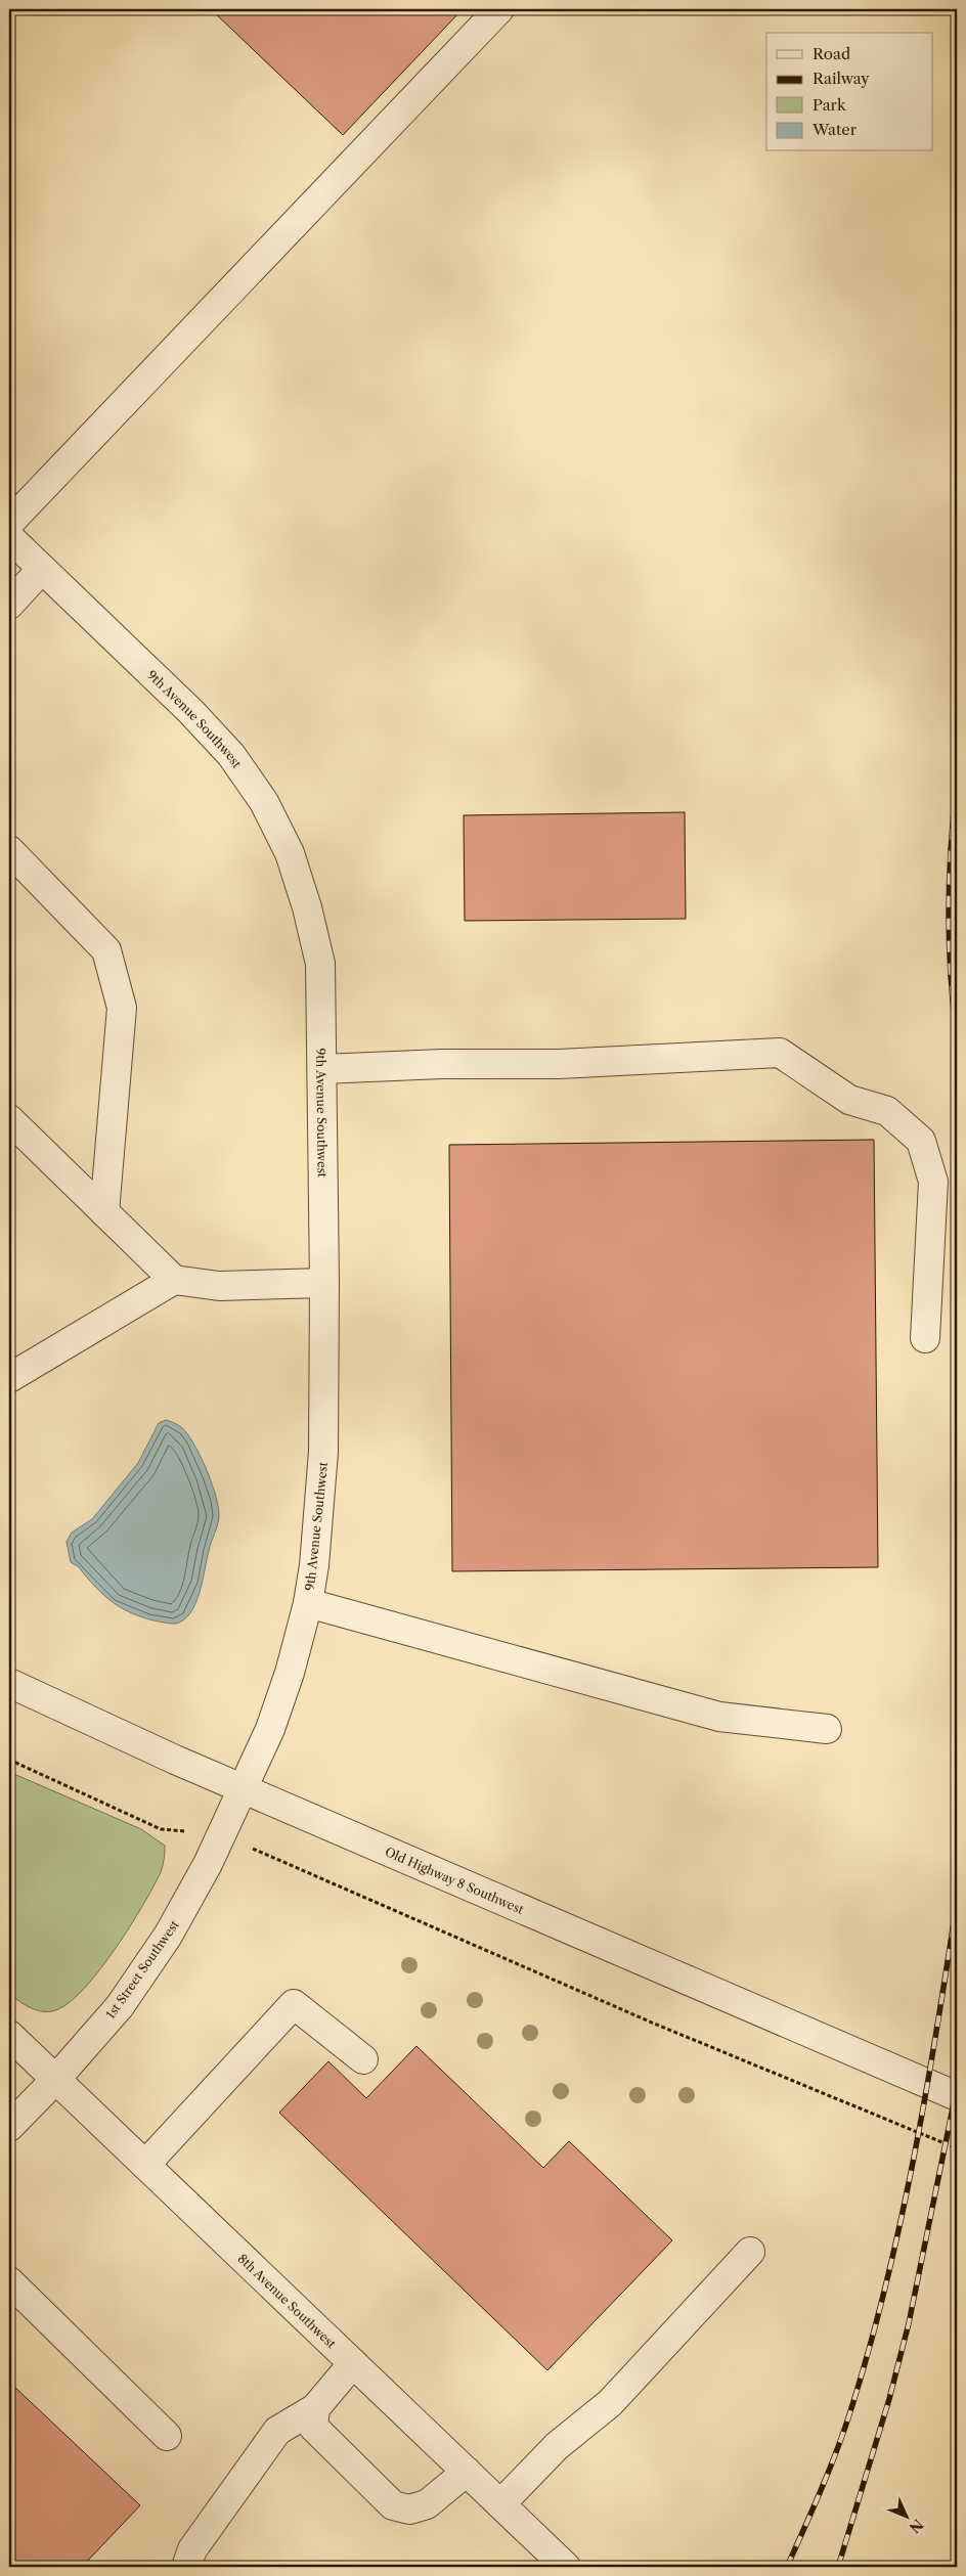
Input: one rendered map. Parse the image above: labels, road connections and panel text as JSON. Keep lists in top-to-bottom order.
{
  "streets": {
    "street": [
      "9th Avenue Southwest",
      "Old Highway 8 Southwest",
      "1st Street Southwest",
      "8th Avenue Southwest"
    ]
  },
  "crossings": [
    ["9th Avenue Southwest", "Old Highway 8 Southwest"],
    ["9th Avenue Southwest", "1st Street Southwest"],
    ["Old Highway 8 Southwest", "1st Street Southwest"],
    ["1st Street Southwest", "8th Avenue Southwest"]
  ],
  "legend": [
    "Road",
    "Railway",
    "Park",
    "Water"
  ],
  "north": "bottom right"
}
